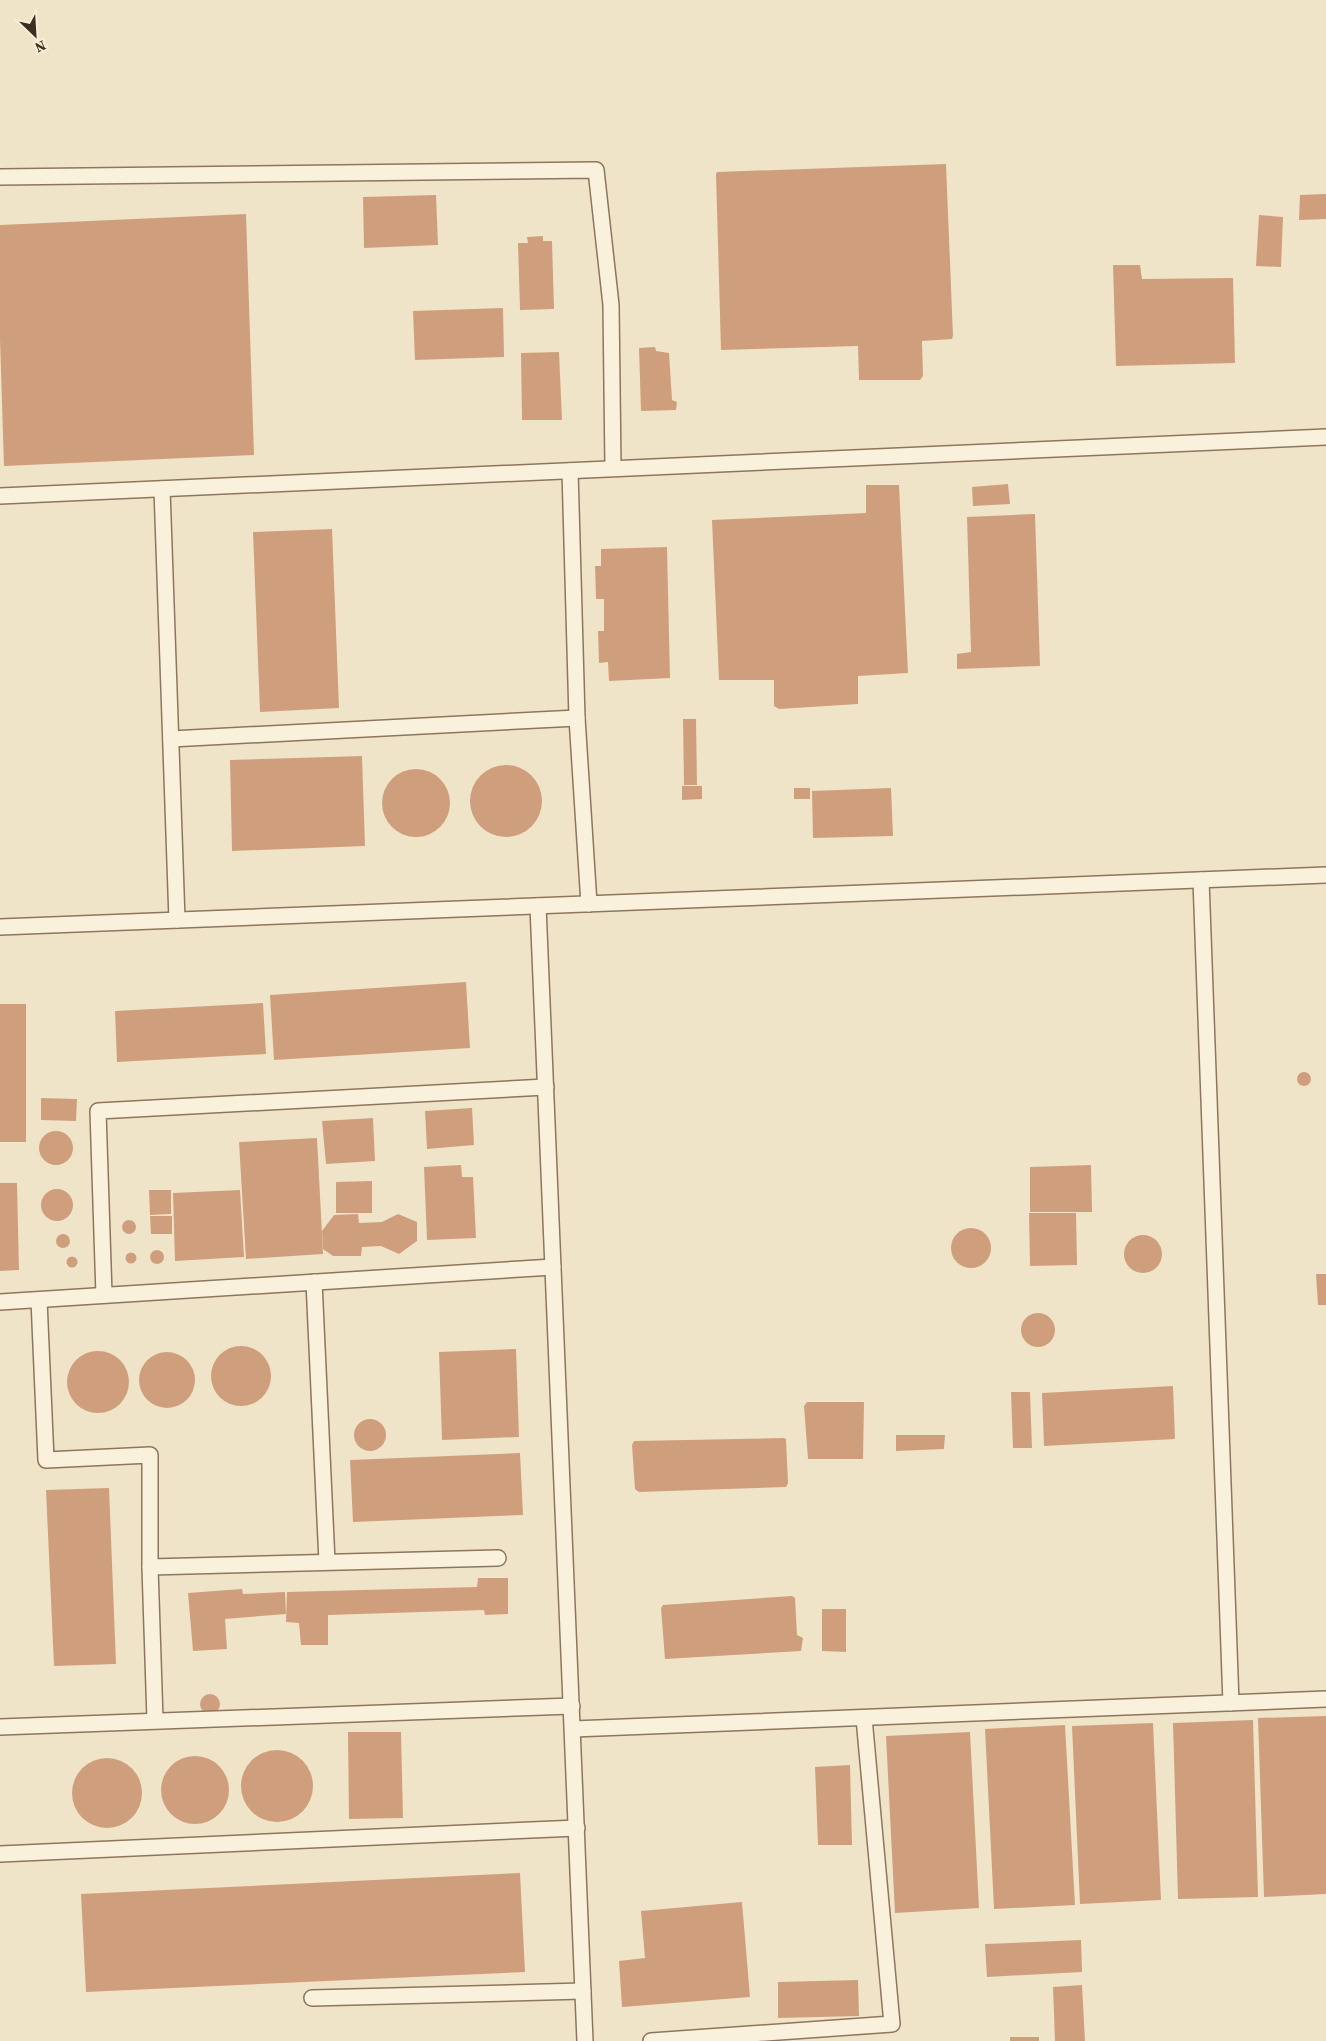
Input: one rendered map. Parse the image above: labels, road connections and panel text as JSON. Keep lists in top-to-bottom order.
{
  "north": "bottom right"
}
